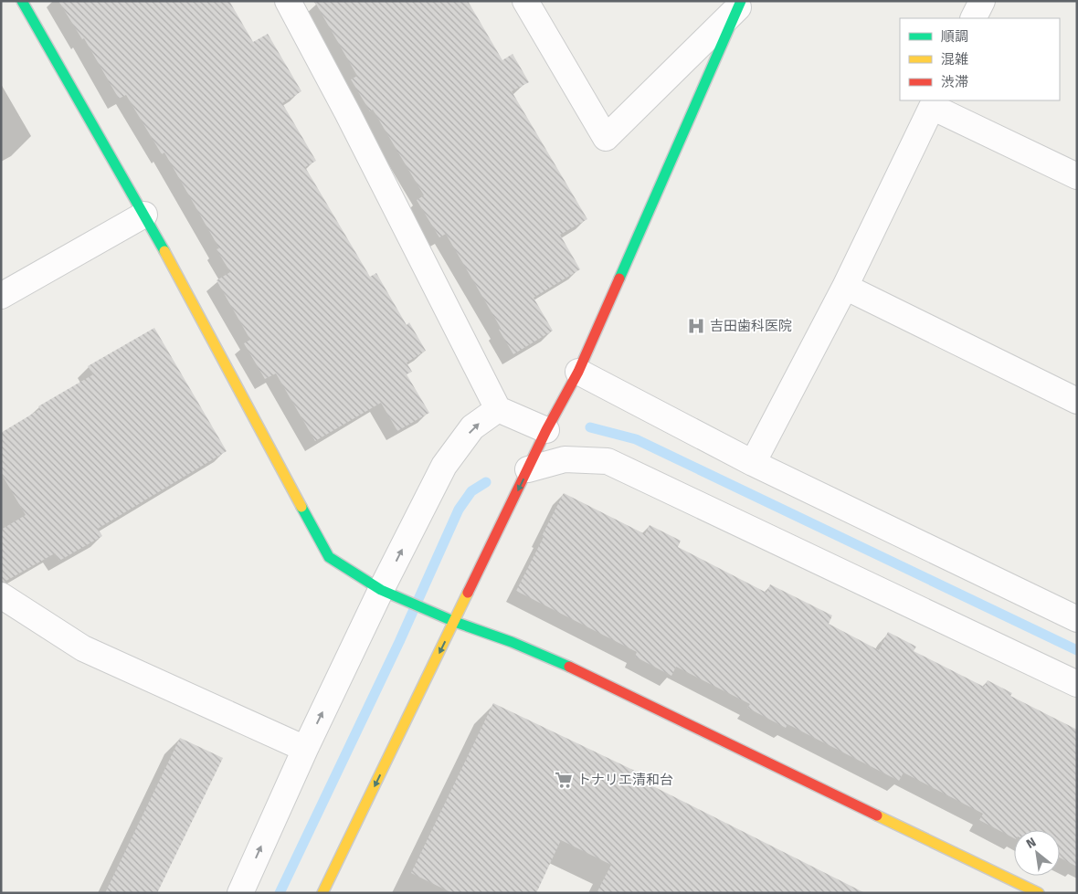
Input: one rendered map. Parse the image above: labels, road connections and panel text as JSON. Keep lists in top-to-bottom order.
{
  "places": {
    "hospital": ["吉田歯科医院"],
    "supermarket": ["トナリエ清和台"]
  },
  "legend": ["順調", "混雑", "渋滞"],
  "north": "top left"
}
